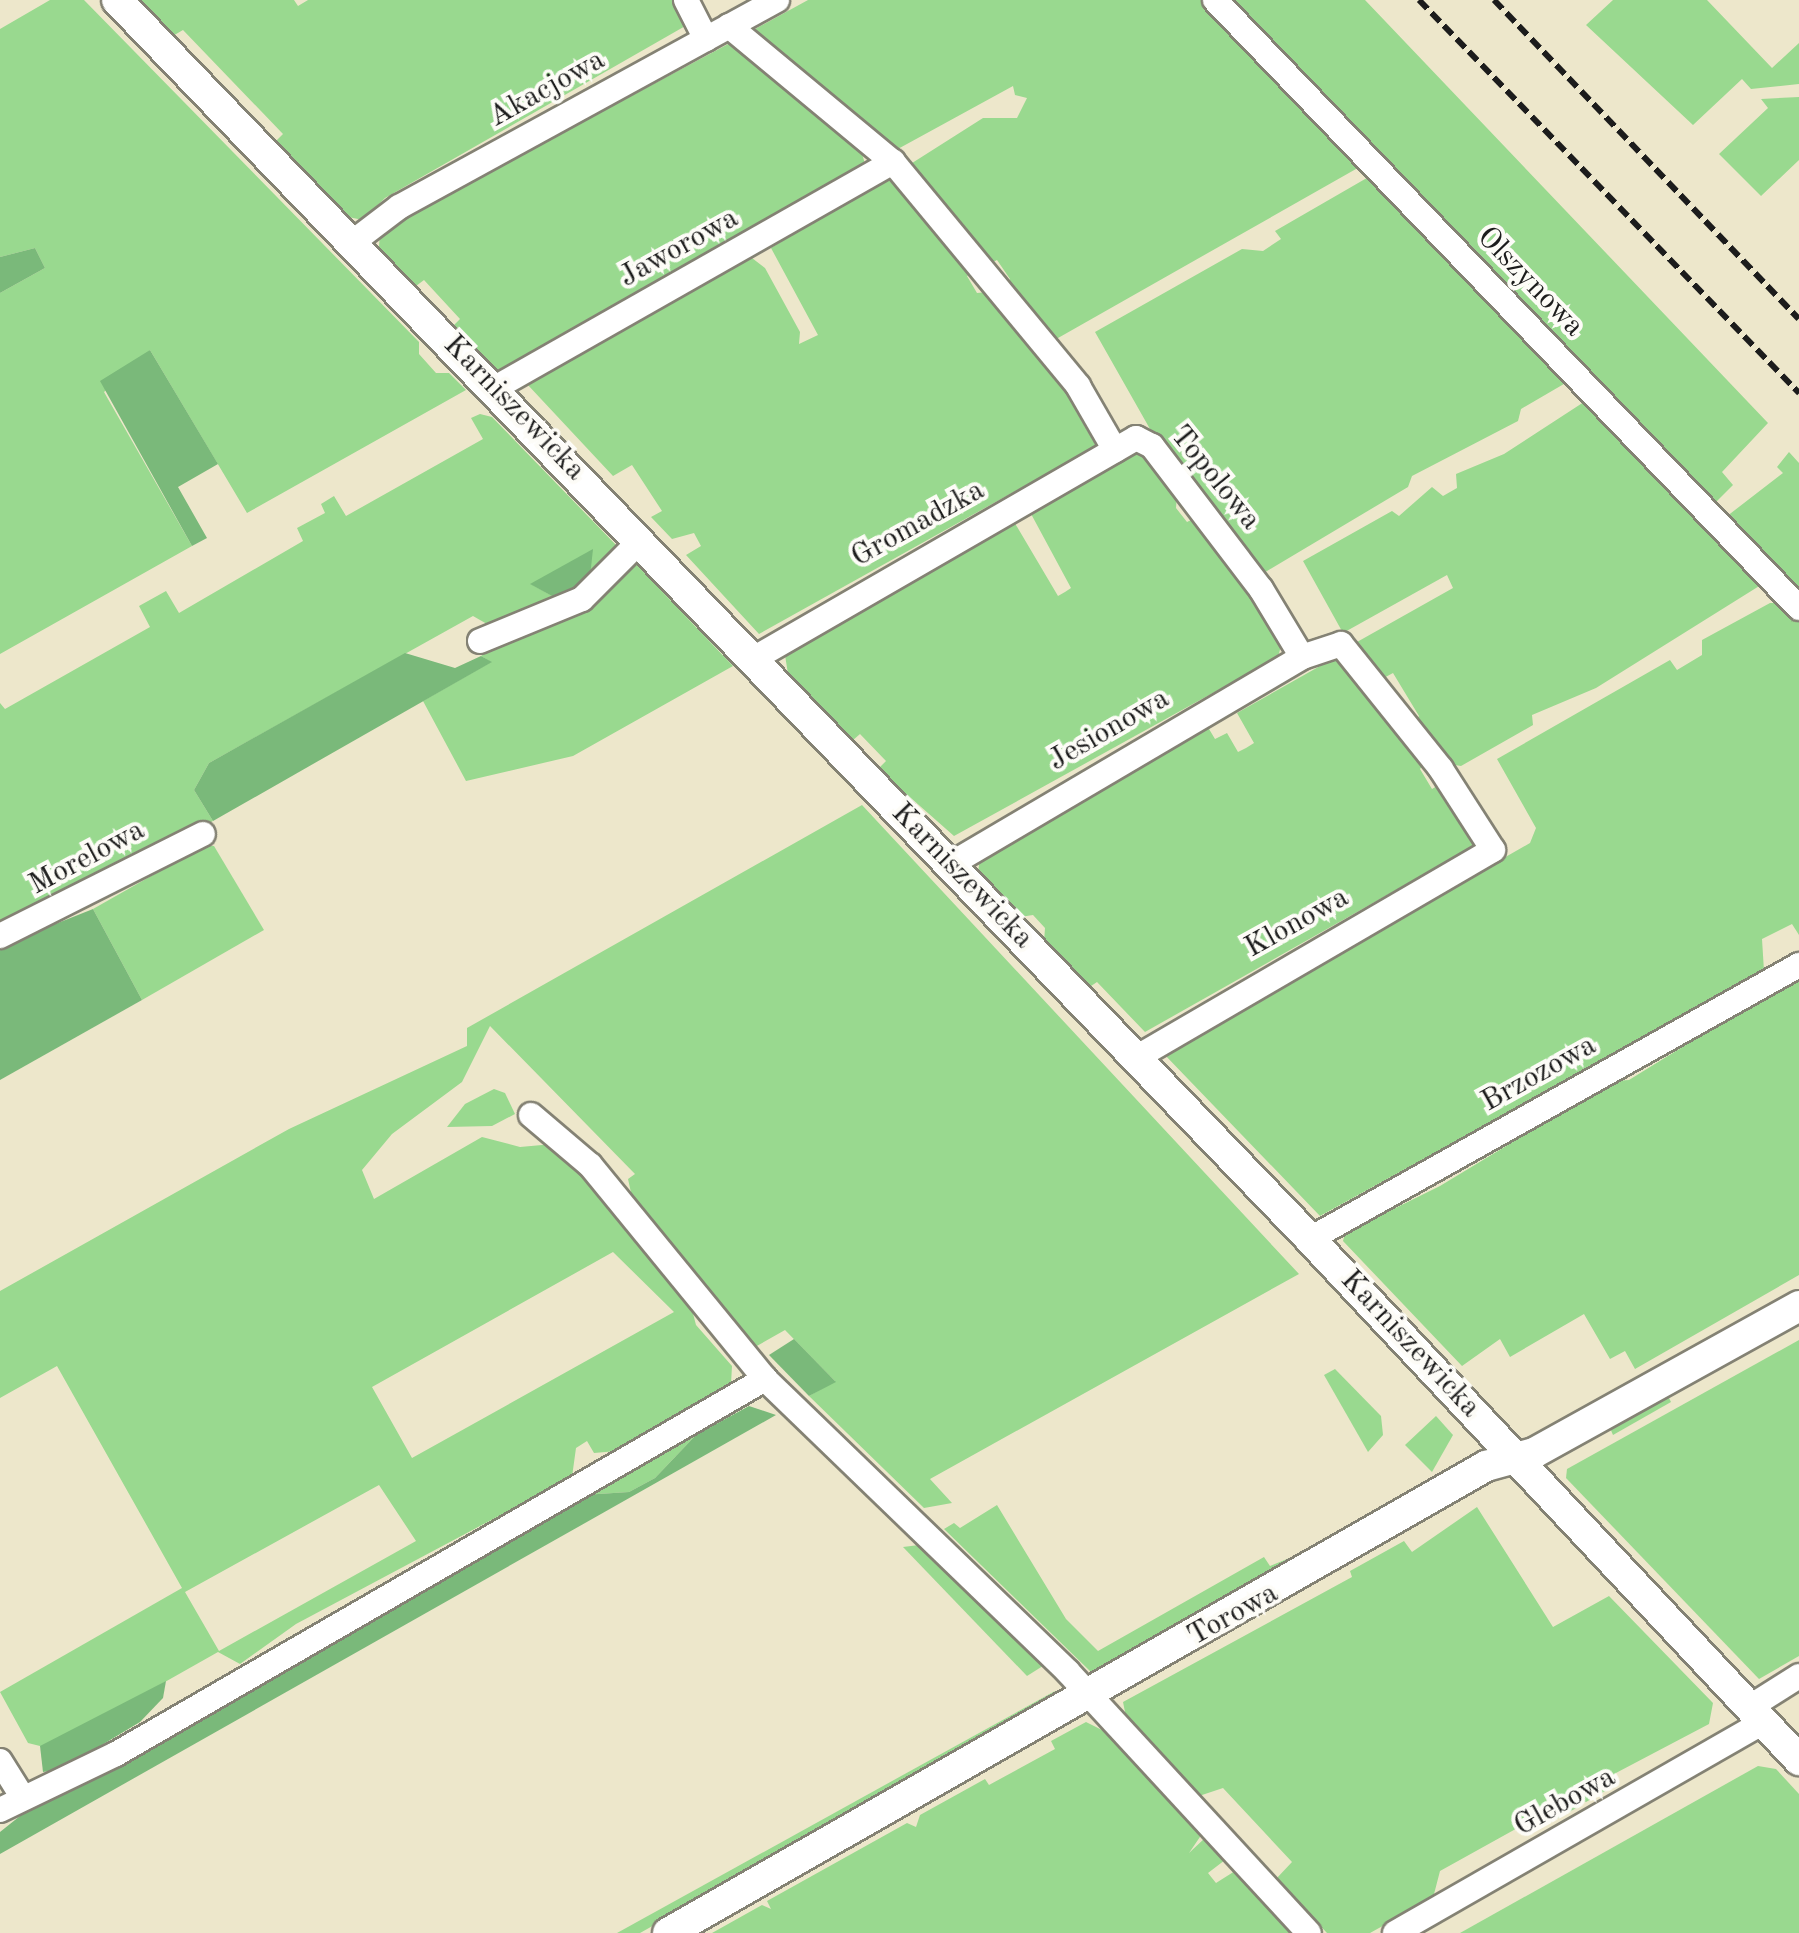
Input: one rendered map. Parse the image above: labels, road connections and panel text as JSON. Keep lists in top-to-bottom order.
{
  "streets": {
    "street": [
      "Akacjowa",
      "Jaworowa",
      "Olszynowa",
      "Karniszewicka",
      "Topolowa",
      "Gromadzka",
      "Jesionowa",
      "Morelowa",
      "Klonowa",
      "Brzozowa",
      "Torowa",
      "Glebowa"
    ]
  },
  "crossings": [
    ["Akacjowa", "Karniszewicka"],
    ["Jaworowa", "Karniszewicka"],
    ["Karniszewicka", "Gromadzka"],
    ["Karniszewicka", "Jesionowa"],
    ["Karniszewicka", "Klonowa"],
    ["Karniszewicka", "Brzozowa"],
    ["Karniszewicka", "Torowa"],
    ["Karniszewicka", "Glebowa"],
    ["Topolowa", "Gromadzka"],
    ["Topolowa", "Jesionowa"],
    ["Topolowa", "Klonowa"],
    ["Jesionowa", "Klonowa"]
  ]
}
